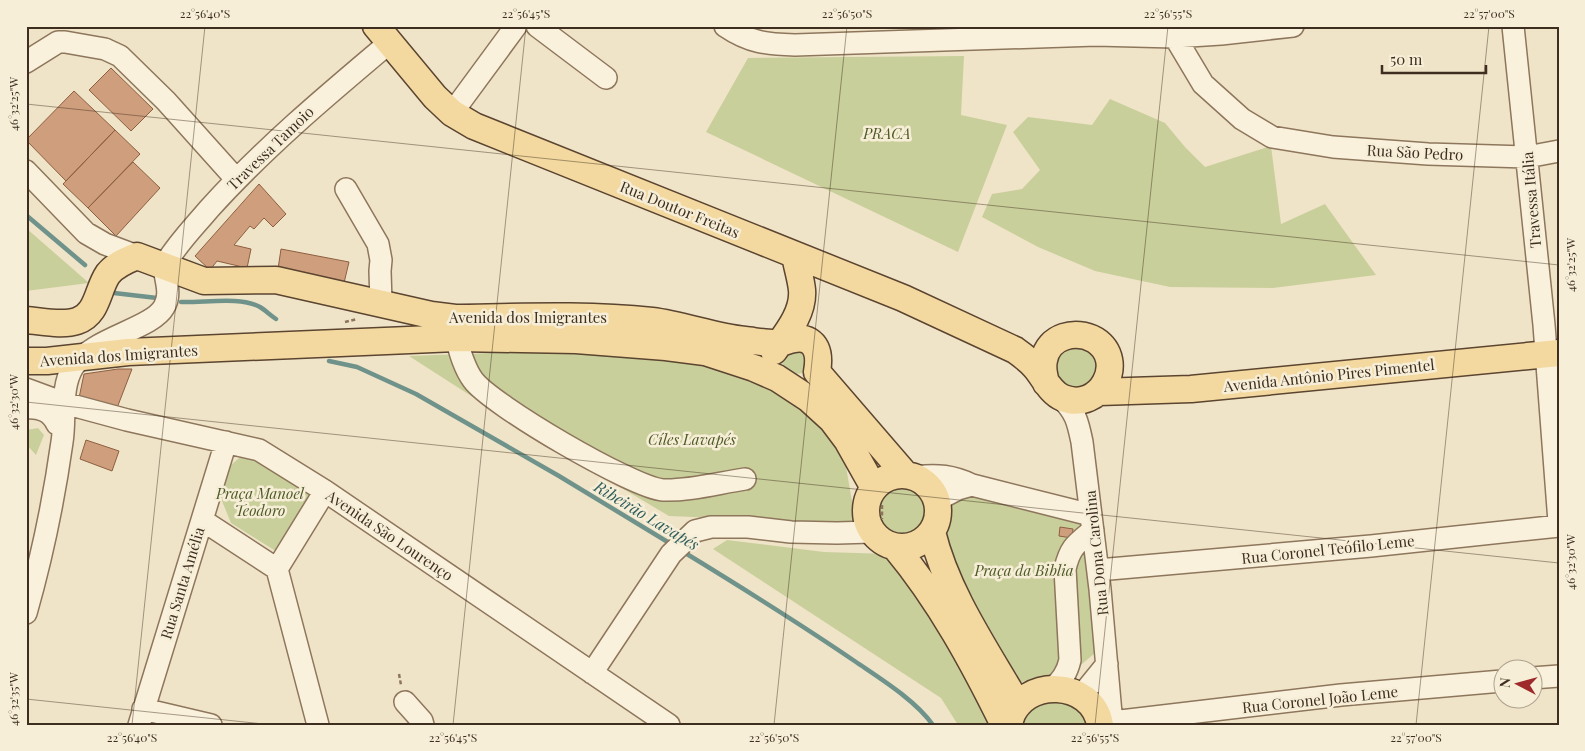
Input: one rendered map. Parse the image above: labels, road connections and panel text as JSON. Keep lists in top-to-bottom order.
{
  "streets": {
    "main road": ["Rua Doutor Freitas", "Avenida dos Imigrantes", "Avenida Antônio Pires Pimentel"],
    "street": [
      "Travessa Tamoio",
      "Rua São Pedro",
      "Travessa Itália",
      "Avenida São Lourenço",
      "Rua Coronel Teófilo Leme",
      "Rua Dona Carolina",
      "Rua Santa Amélia",
      "Rua Coronel João Leme"
    ]
  },
  "crossings": [
    ["Travessa Tamoio", "Rua Doutor Freitas"],
    ["Travessa Tamoio", "Avenida dos Imigrantes"],
    ["Rua São Pedro", "Travessa Itália"],
    ["Travessa Itália", "Avenida Antônio Pires Pimentel"],
    ["Travessa Itália", "Rua Coronel Teófilo Leme"],
    ["Rua Doutor Freitas", "Avenida Antônio Pires Pimentel"],
    ["Rua Doutor Freitas", "Rua Dona Carolina"],
    ["Avenida Antônio Pires Pimentel", "Rua Dona Carolina"],
    ["Avenida São Lourenço", "Rua Santa Amélia"],
    ["Rua Coronel Teófilo Leme", "Rua Dona Carolina"],
    ["Rua Dona Carolina", "Rua Coronel João Leme"]
  ],
  "water": ["Ribeirão Lavapés"],
  "parks": [
    "PRACA",
    "Cíles Lavapés",
    "Praça Manoel Teodoro",
    "Praça da Biblia"
  ],
  "scale_bar": "50 m",
  "north": "left",
  "coordinates": [
    "22°56'40\"S",
    "22°56'45\"S",
    "22°56'50\"S",
    "22°56'55\"S",
    "22°57'00\"S",
    "46°32'25\"W",
    "46°32'30\"W",
    "46°32'35\"W"
  ]
}
